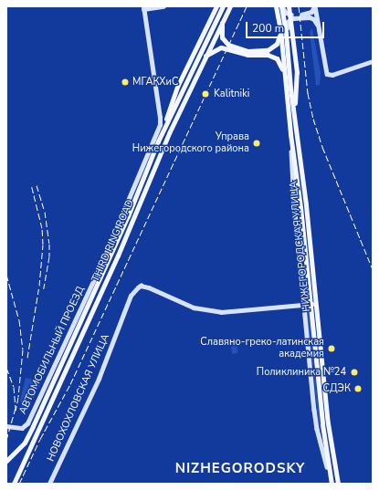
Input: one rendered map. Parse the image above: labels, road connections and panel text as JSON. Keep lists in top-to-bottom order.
{
  "streets": {
    "main road": ["THIRD RING ROAD", "НИЖЕГОРОДСКАЯ УЛИЦА"],
    "street": ["АВТОМОБИЛЬНЫЙ ПРОЕЗД", "НОВОХОХЛОВСКАЯ УЛИЦА"]
  },
  "crossings": [
    ["НИЖЕГОРОДСКАЯ УЛИЦА", "НОВОХОХЛОВСКАЯ УЛИЦА"]
  ],
  "districts": ["NIZHEGORODSKY"],
  "places": [
    "МГАКХиС",
    "Kalitniki",
    "Управа Нижегородского района",
    "Славяно-греко-латинская академия",
    "Поликлиника №24",
    "СДЭК"
  ],
  "scale_bar": "200 m"
}
